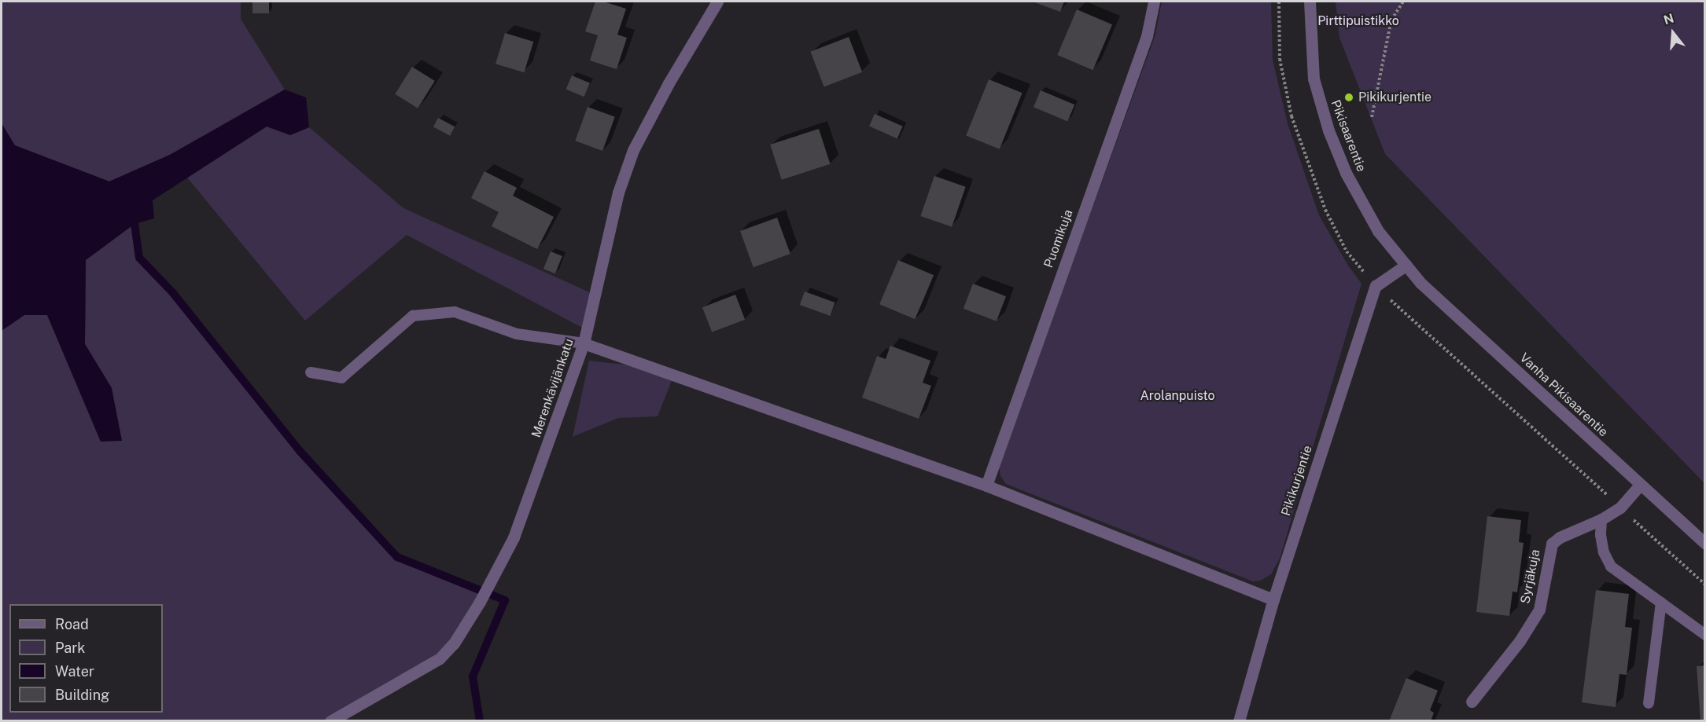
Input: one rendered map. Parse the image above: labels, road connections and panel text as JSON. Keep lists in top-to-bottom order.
{
  "streets": {
    "street": [
      "Pikisaarentie",
      "Puomikuja",
      "Merenkävijänkatu",
      "Vanha Pikisaarentie",
      "Pikikurjentie",
      "Syrjäkuja"
    ]
  },
  "crossings": [
    ["Pikisaarentie", "Vanha Pikisaarentie"],
    ["Pikisaarentie", "Pikikurjentie"],
    ["Vanha Pikisaarentie", "Pikikurjentie"],
    ["Vanha Pikisaarentie", "Syrjäkuja"]
  ],
  "parks": ["Pirttipuistikko", "Arolanpuisto"],
  "places": ["Pikikurjentie"],
  "legend": [
    "Road",
    "Park",
    "Water",
    "Building"
  ],
  "north": "top"
}
